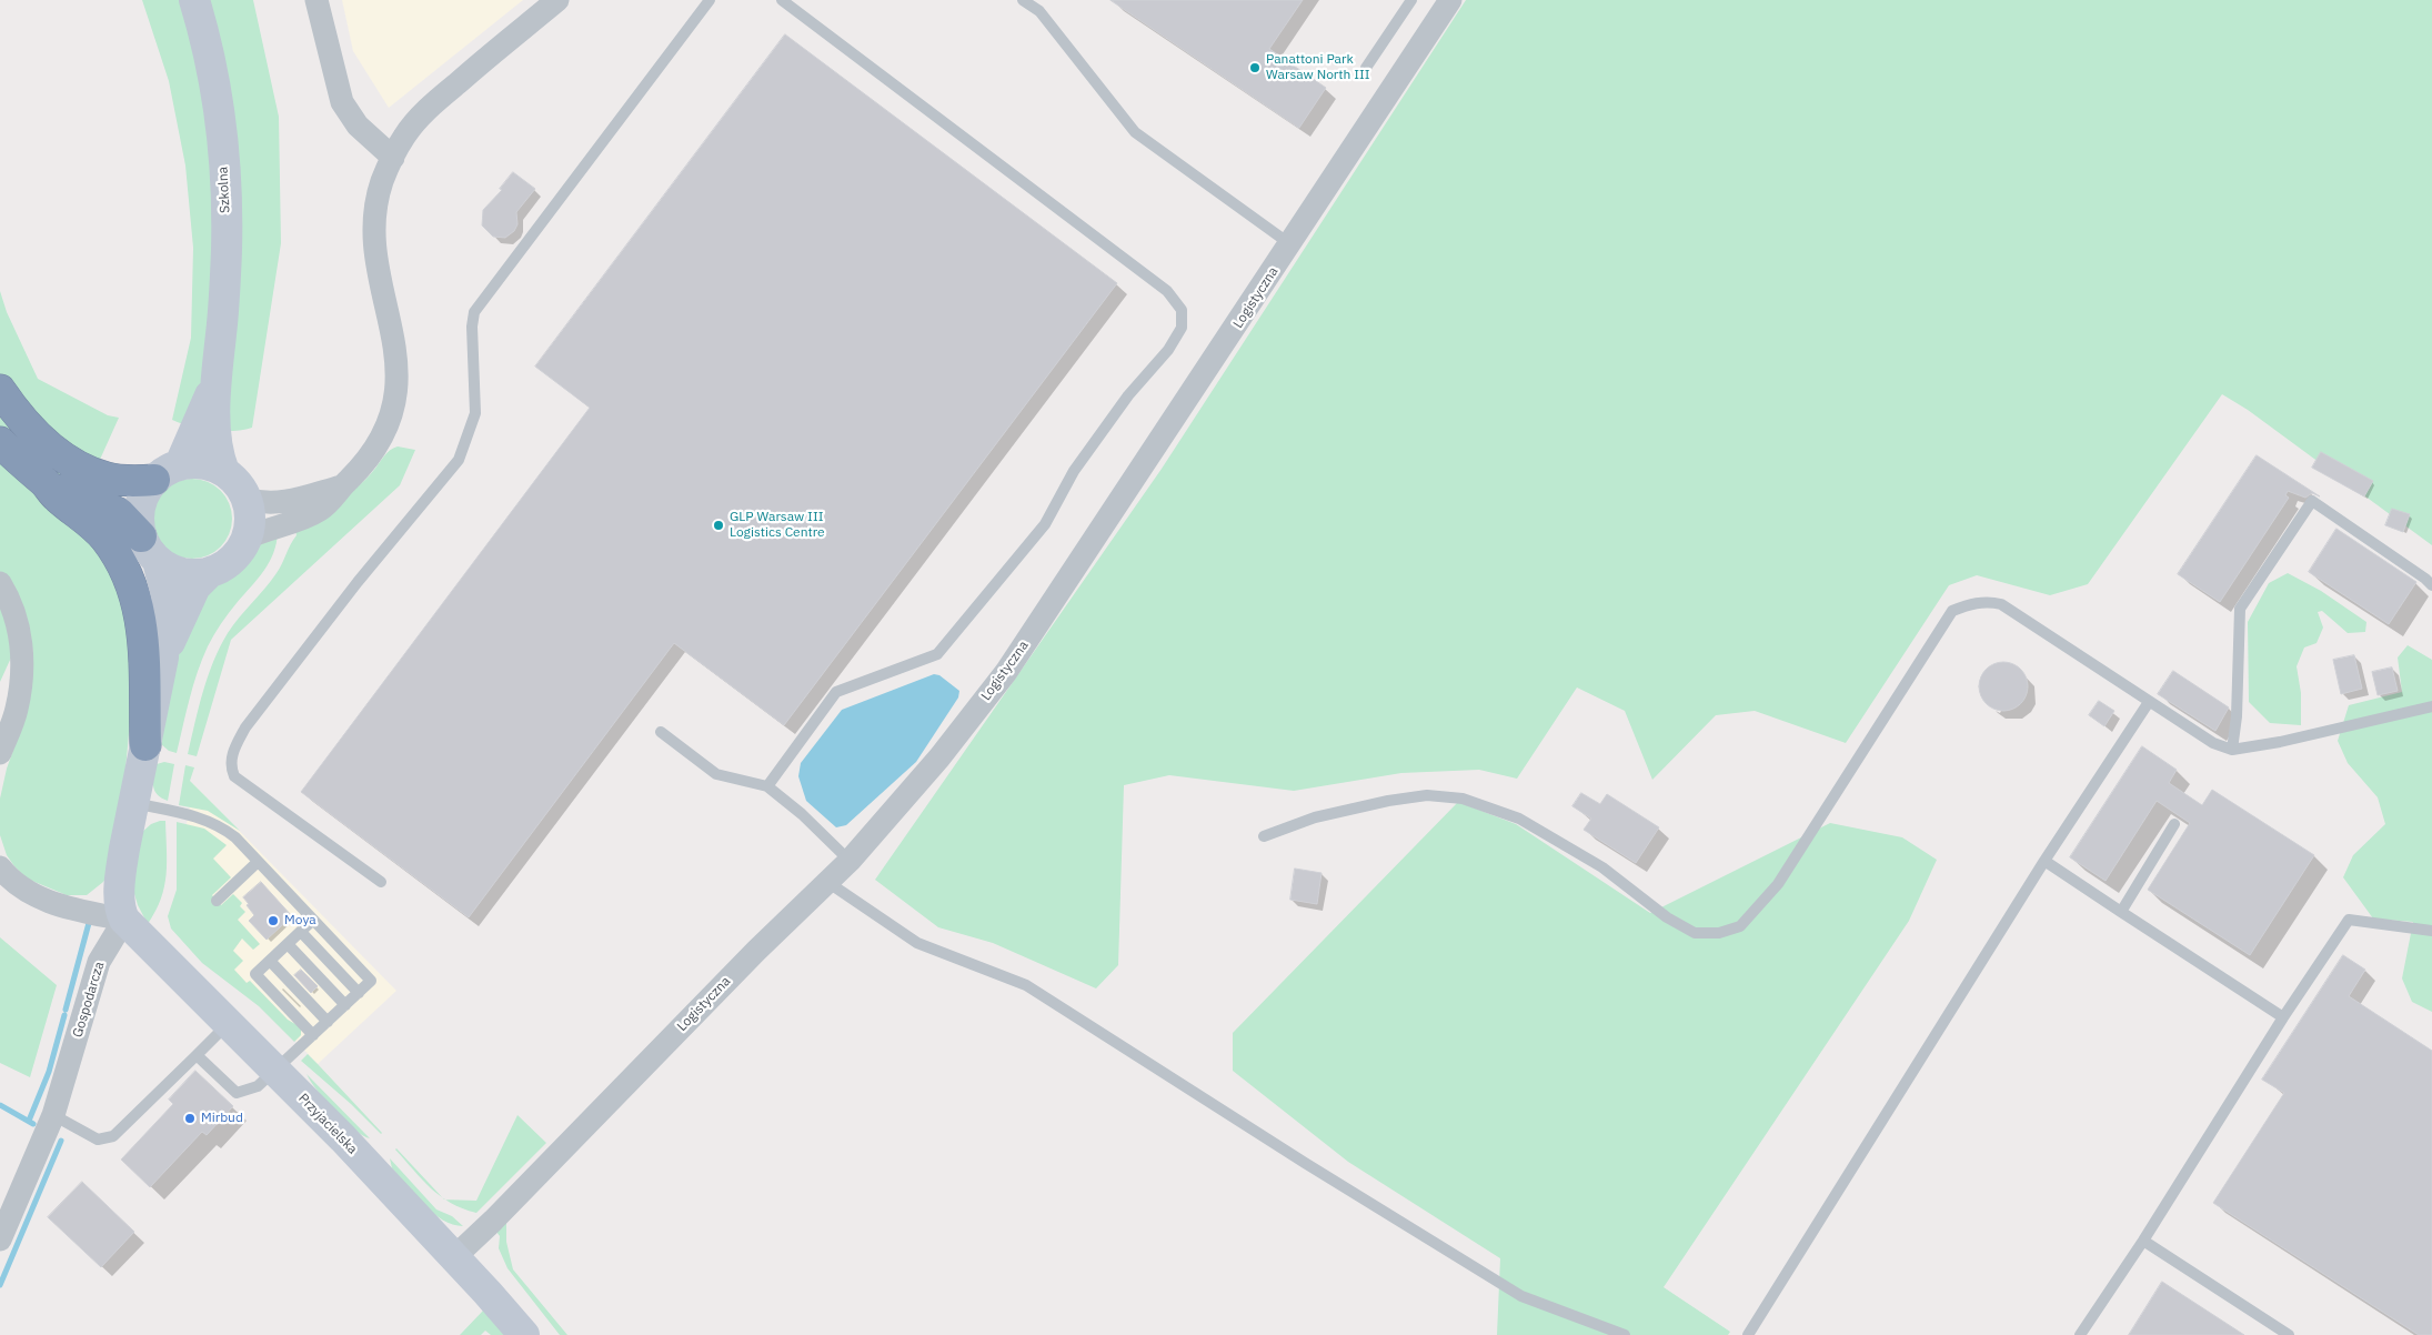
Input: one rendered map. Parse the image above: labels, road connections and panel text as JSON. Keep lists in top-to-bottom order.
{
  "streets": {
    "street": [
      "Szkolna",
      "Logistyczna",
      "Gospodarcza",
      "Przyjacielska"
    ]
  },
  "crossings": [
    ["Logistyczna", "Przyjacielska"],
    ["Gospodarcza", "Przyjacielska"]
  ],
  "places": [
    "Panattoni Park Warsaw North III",
    "GLP Warsaw III Logistics Centre",
    "Moya",
    "Mirbud"
  ]
}
